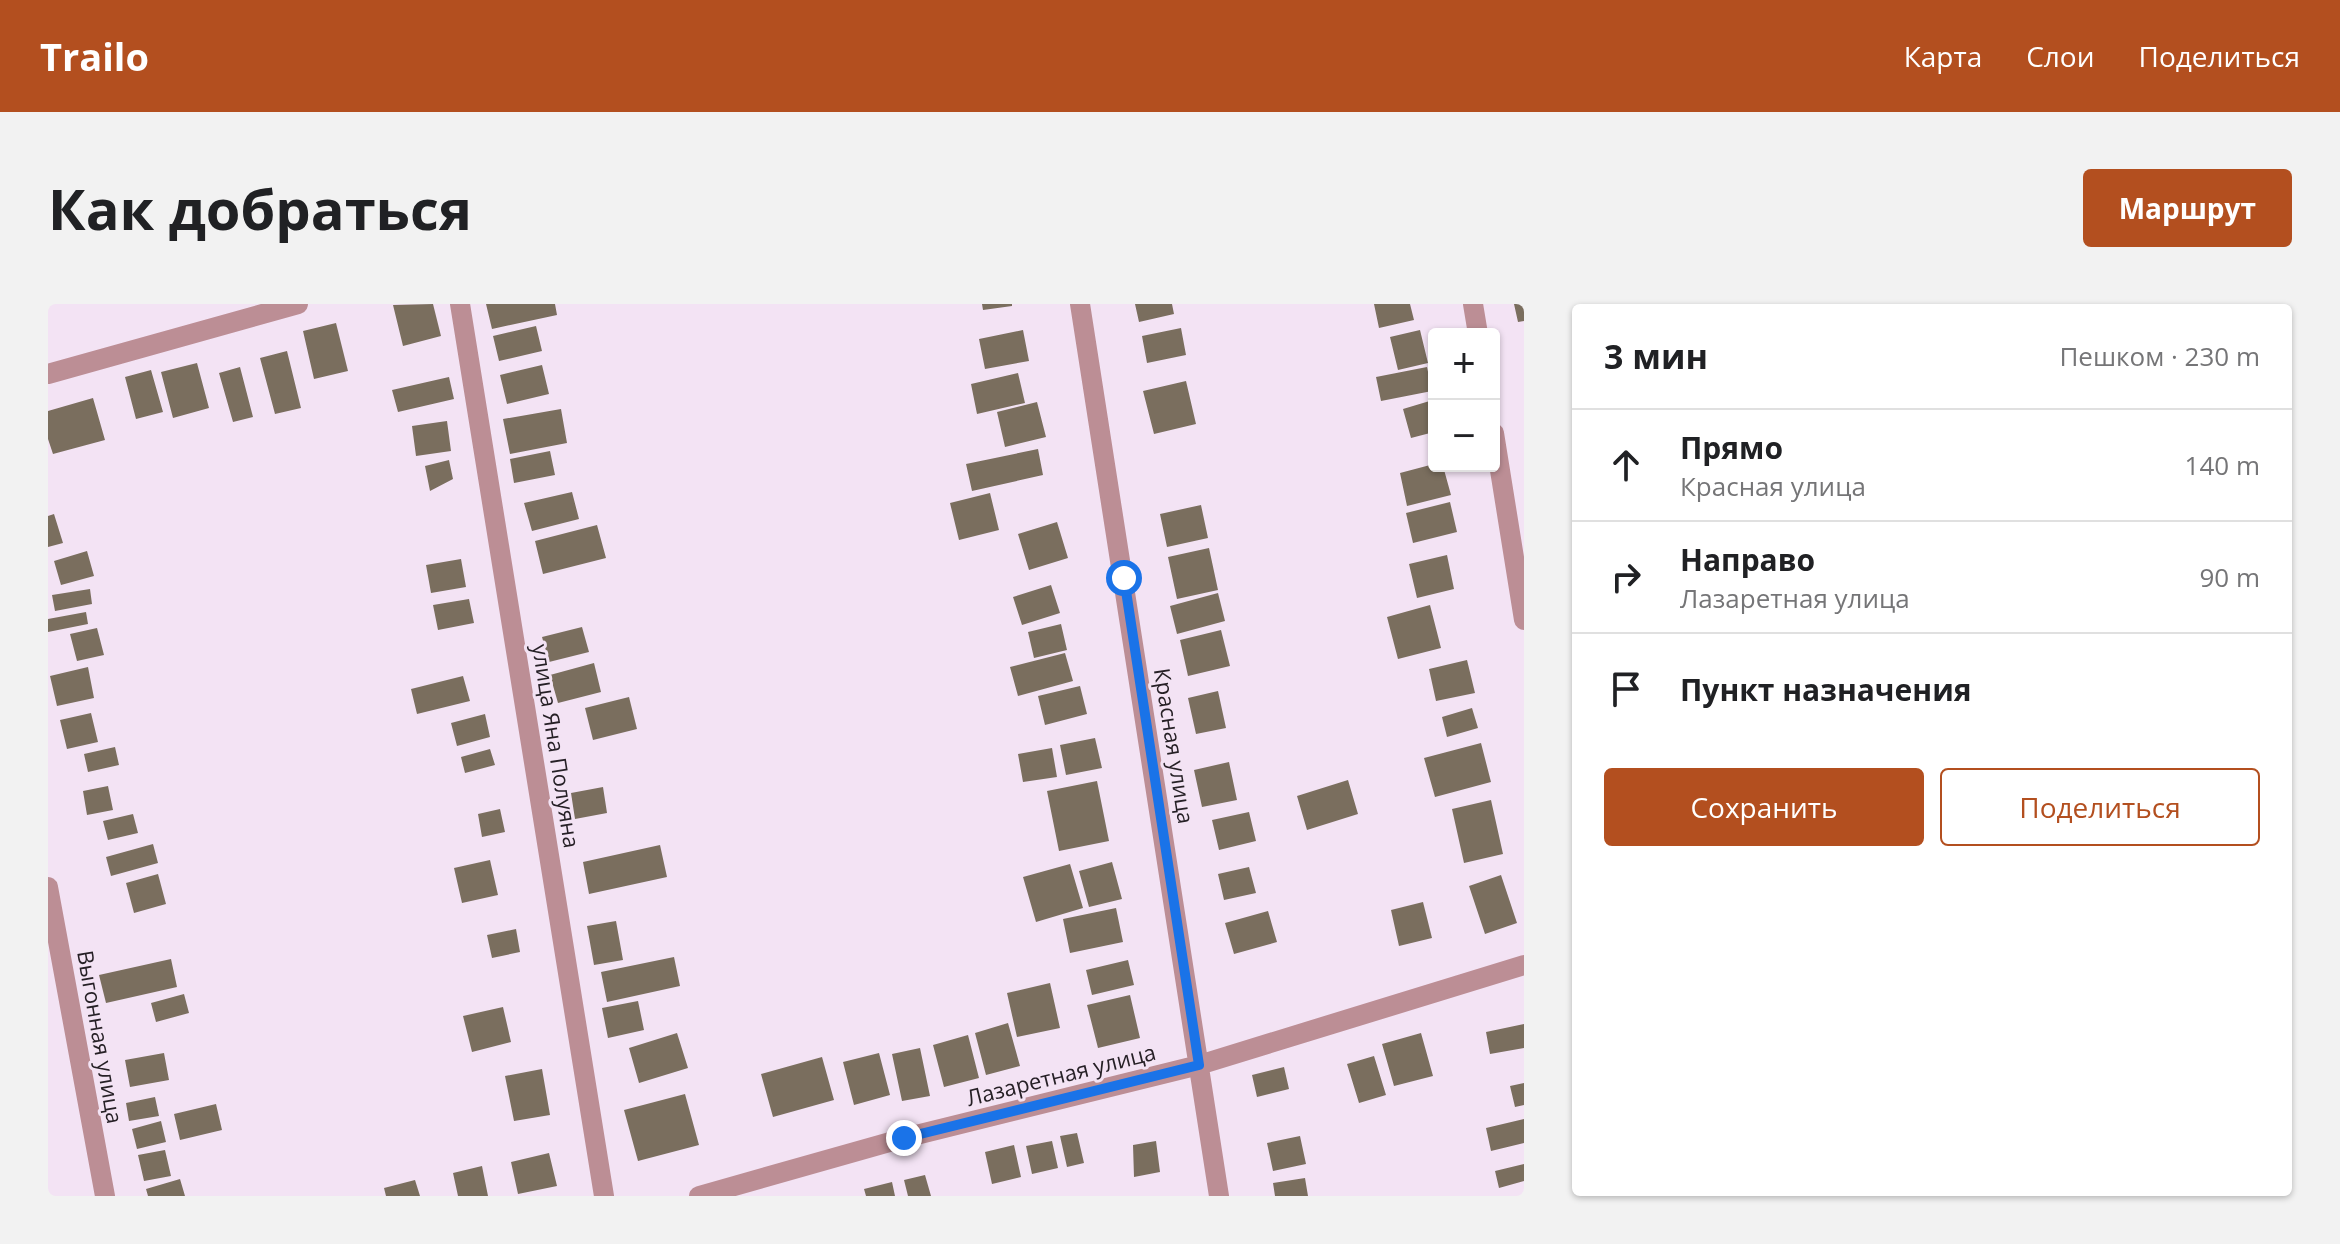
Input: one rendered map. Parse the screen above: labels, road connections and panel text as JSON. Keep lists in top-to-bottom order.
{
  "streets": {
    "street": [
      "улица Яна Полуяна",
      "Красная улица",
      "Выгонная улица",
      "Лазаретная улица"
    ]
  },
  "crossings": [
    ["Красная улица", "Лазаретная улица"]
  ],
  "page": {
    "header": "Trailo",
    "nav": ["Карта", "Слои", "Поделиться"],
    "buttons": [
      "Маршрут",
      ["Сохранить", "Поделиться"]
    ],
    "title": "Как добраться",
    "heading": ["3 мин", "Пешком · 230 m"],
    "map_buttons": ["+", "−"],
    "list": [
      ["Прямо", "Красная улица", "140 m"],
      ["Направо", "Лазаретная улица", "90 m"],
      "Пункт назначения"
    ]
  }
}
